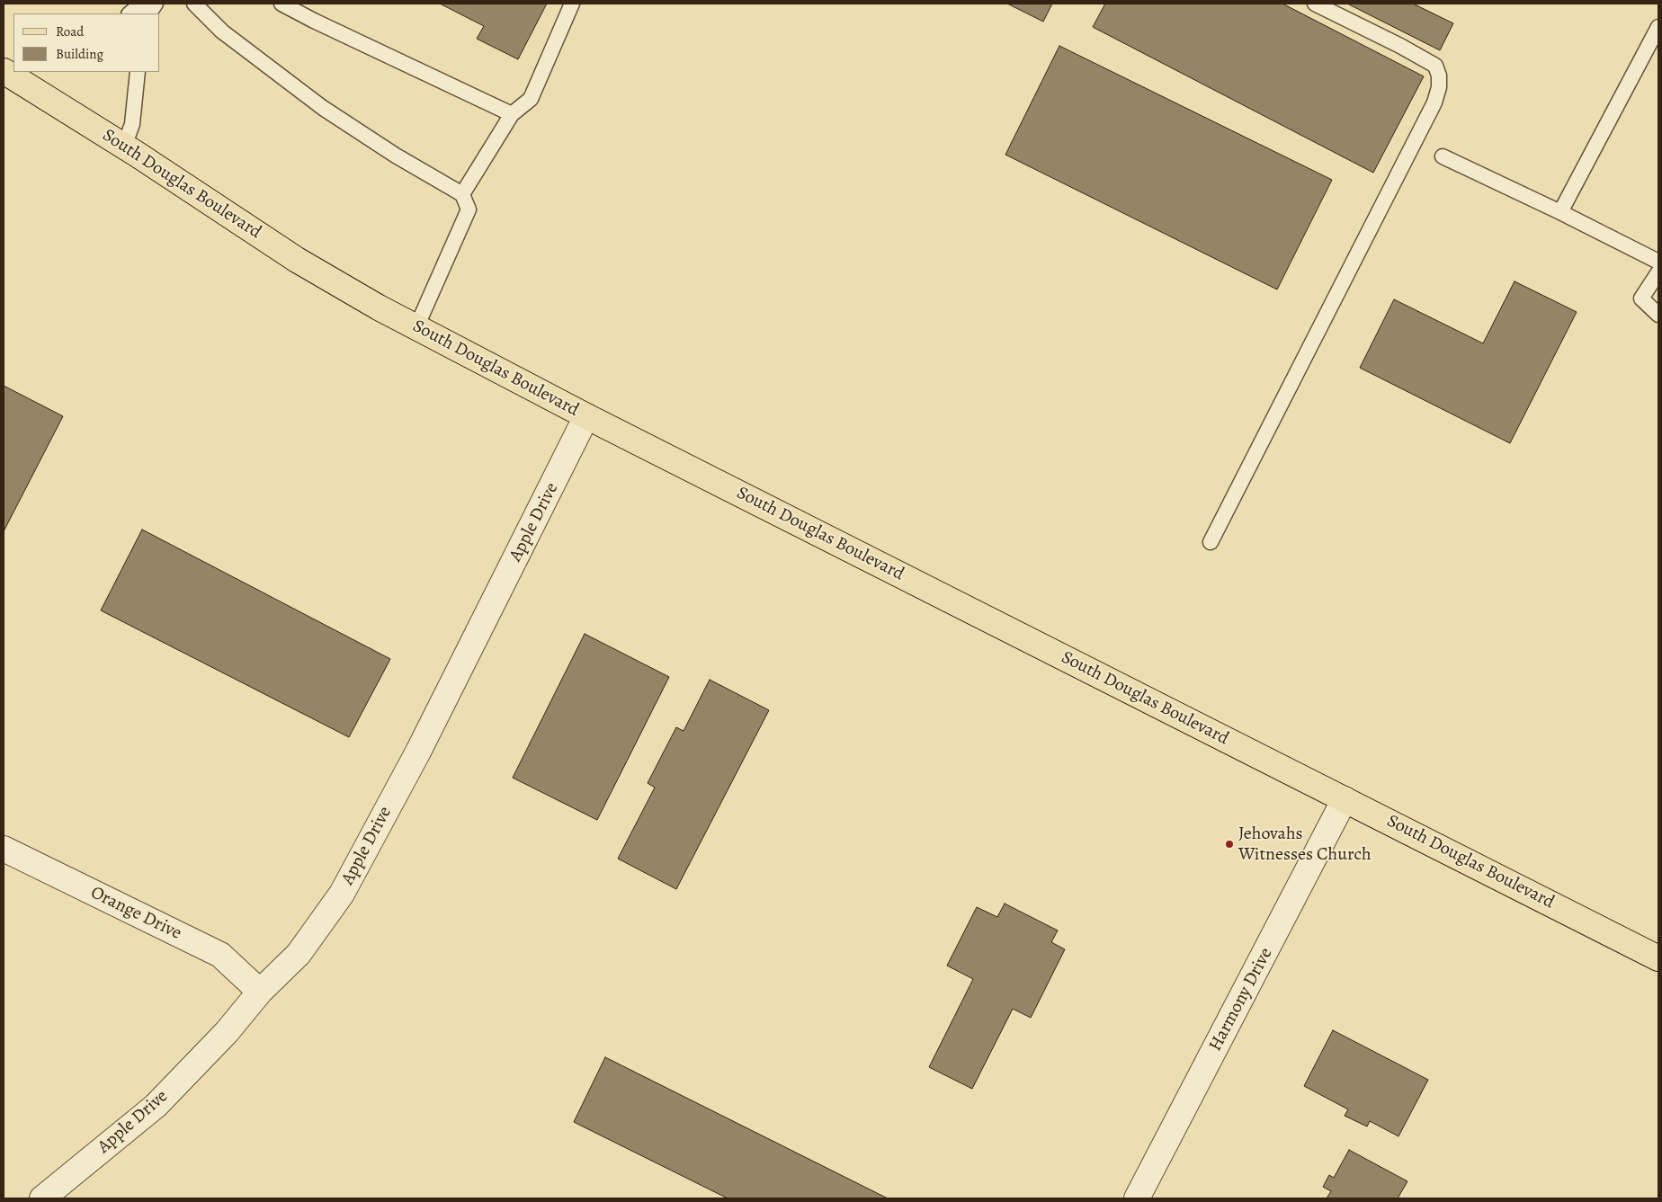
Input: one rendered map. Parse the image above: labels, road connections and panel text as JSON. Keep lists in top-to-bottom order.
{
  "streets": {
    "main road": ["South Douglas Boulevard"],
    "street": ["Apple Drive", "Orange Drive", "Harmony Drive"]
  },
  "crossings": [
    ["South Douglas Boulevard", "Apple Drive"],
    ["South Douglas Boulevard", "Harmony Drive"],
    ["Apple Drive", "Orange Drive"]
  ],
  "places": ["Jehovahs Witnesses Church"],
  "legend": ["Road", "Building"]
}
